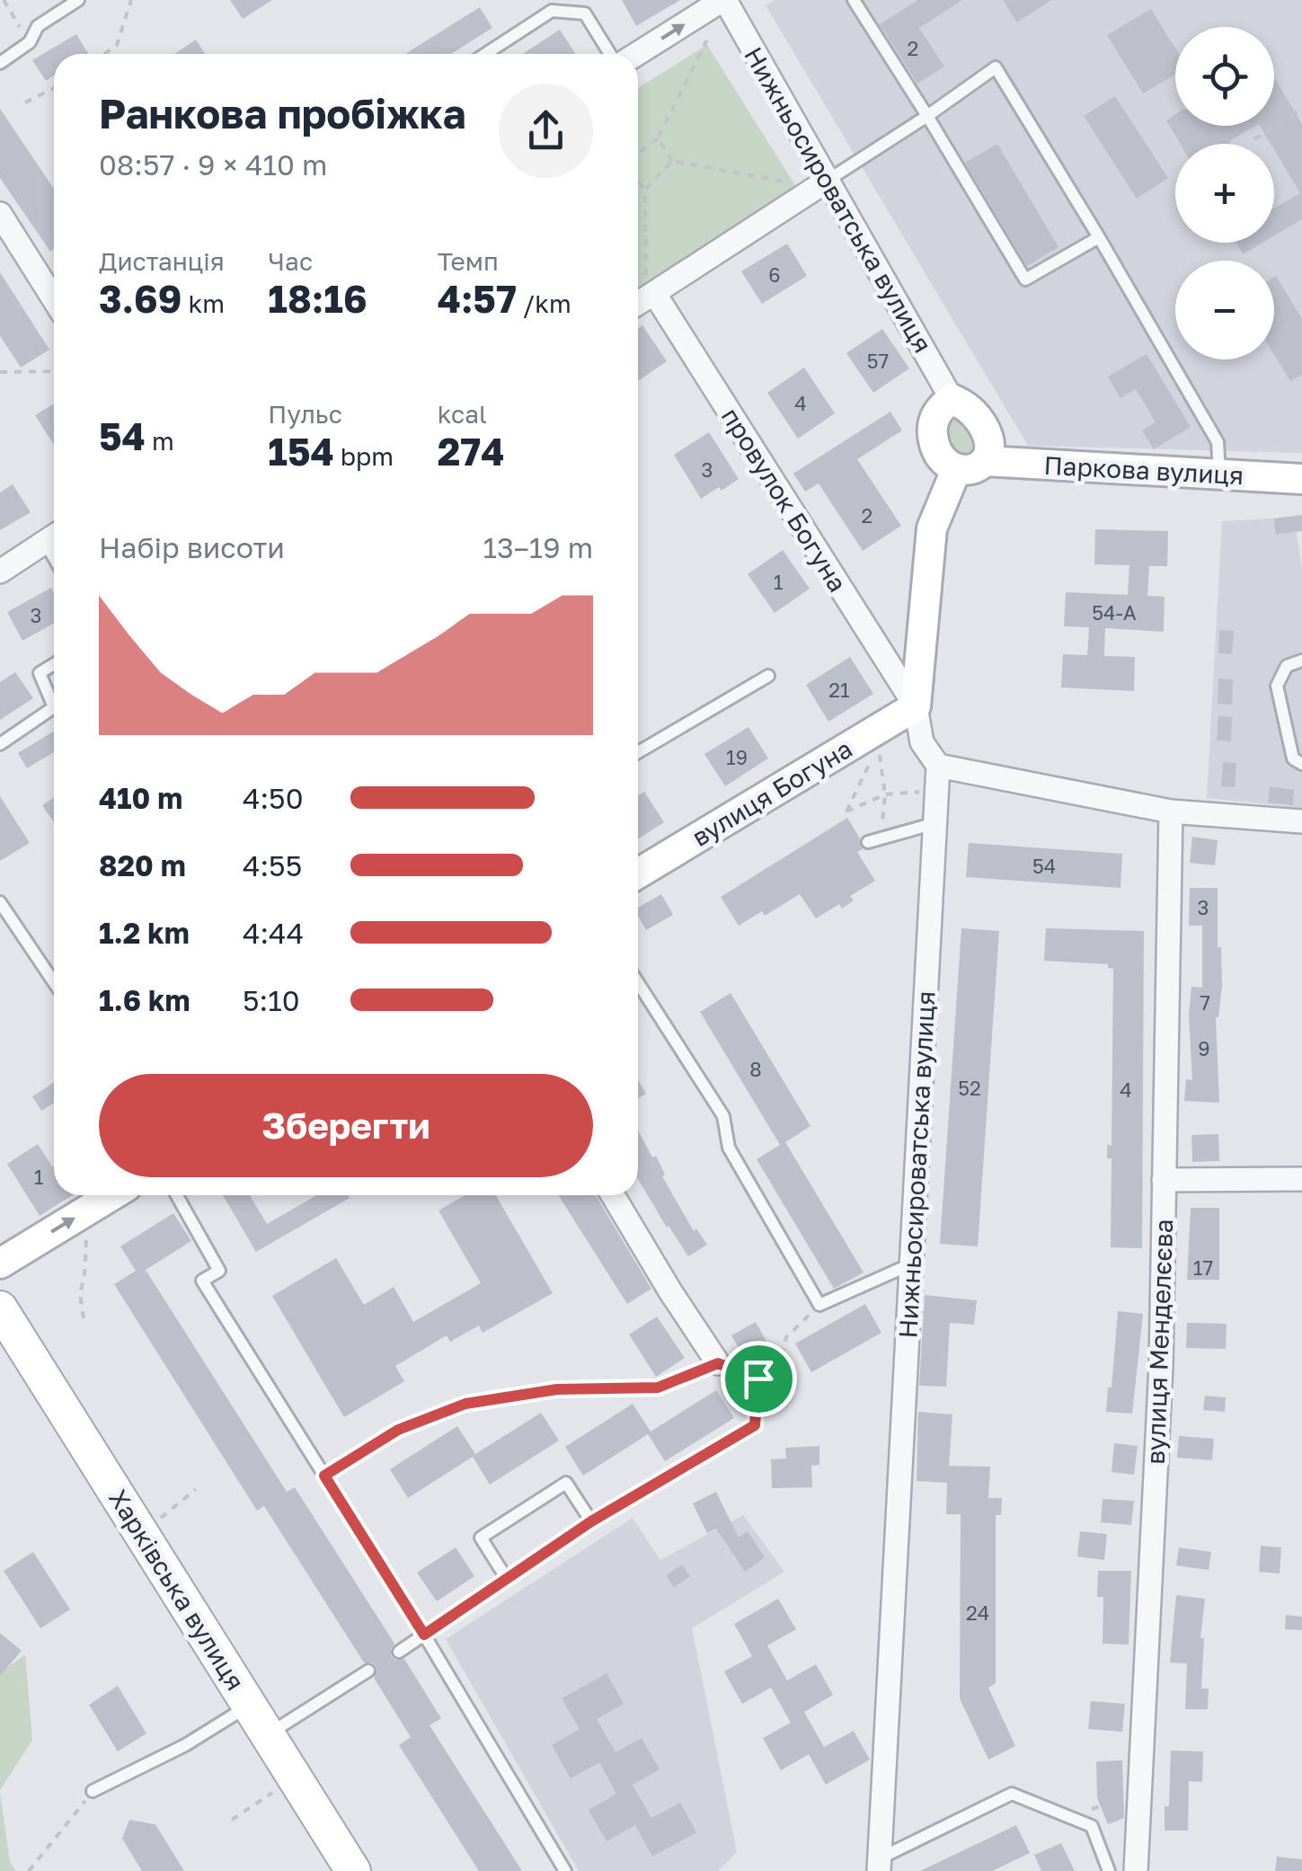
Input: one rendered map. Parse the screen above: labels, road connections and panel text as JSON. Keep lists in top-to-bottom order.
{
  "streets": {
    "main road": [
      "Нижньосироватська вулиця",
      "Паркова вулиця",
      "вулиця Богуна",
      "Харківська вулиця"
    ],
    "street": ["провулок Богуна", "вулиця Менделєєва"]
  },
  "crossings": [
    ["Нижньосироватська вулиця", "Паркова вулиця"],
    ["Нижньосироватська вулиця", "провулок Богуна"],
    ["Нижньосироватська вулиця", "вулиця Богуна"],
    ["провулок Богуна", "вулиця Богуна"]
  ],
  "house_numbers": [
    "2",
    "6",
    "57",
    "4",
    "3",
    "2",
    "1",
    "54-А",
    "3",
    "21",
    "19",
    "54",
    "3",
    "7",
    "9",
    "8",
    "52",
    "4",
    "1",
    "17",
    "24"
  ],
  "page": {
    "map_buttons": ["+", "−"],
    "heading": ["Ранкова пробіжка", "08:57 · 9 × 410 m"],
    "stats": [
      ["Дистанція", "3.69 km"],
      ["Час", "18:16"],
      ["Темп", "4:57 /km"],
      ["54 m"],
      ["Пульс", "154 bpm"],
      ["kcal", "274"]
    ],
    "chart": ["Набір висоти", "13–19 m"],
    "list": [
      {
        "name": "410 m",
        "note": "4:50"
      },
      {
        "name": "820 m",
        "note": "4:55"
      },
      {
        "name": "1.2 km",
        "note": "4:44"
      },
      {
        "name": "1.6 km",
        "note": "5:10"
      }
    ],
    "buttons": "Зберегти"
  }
}
